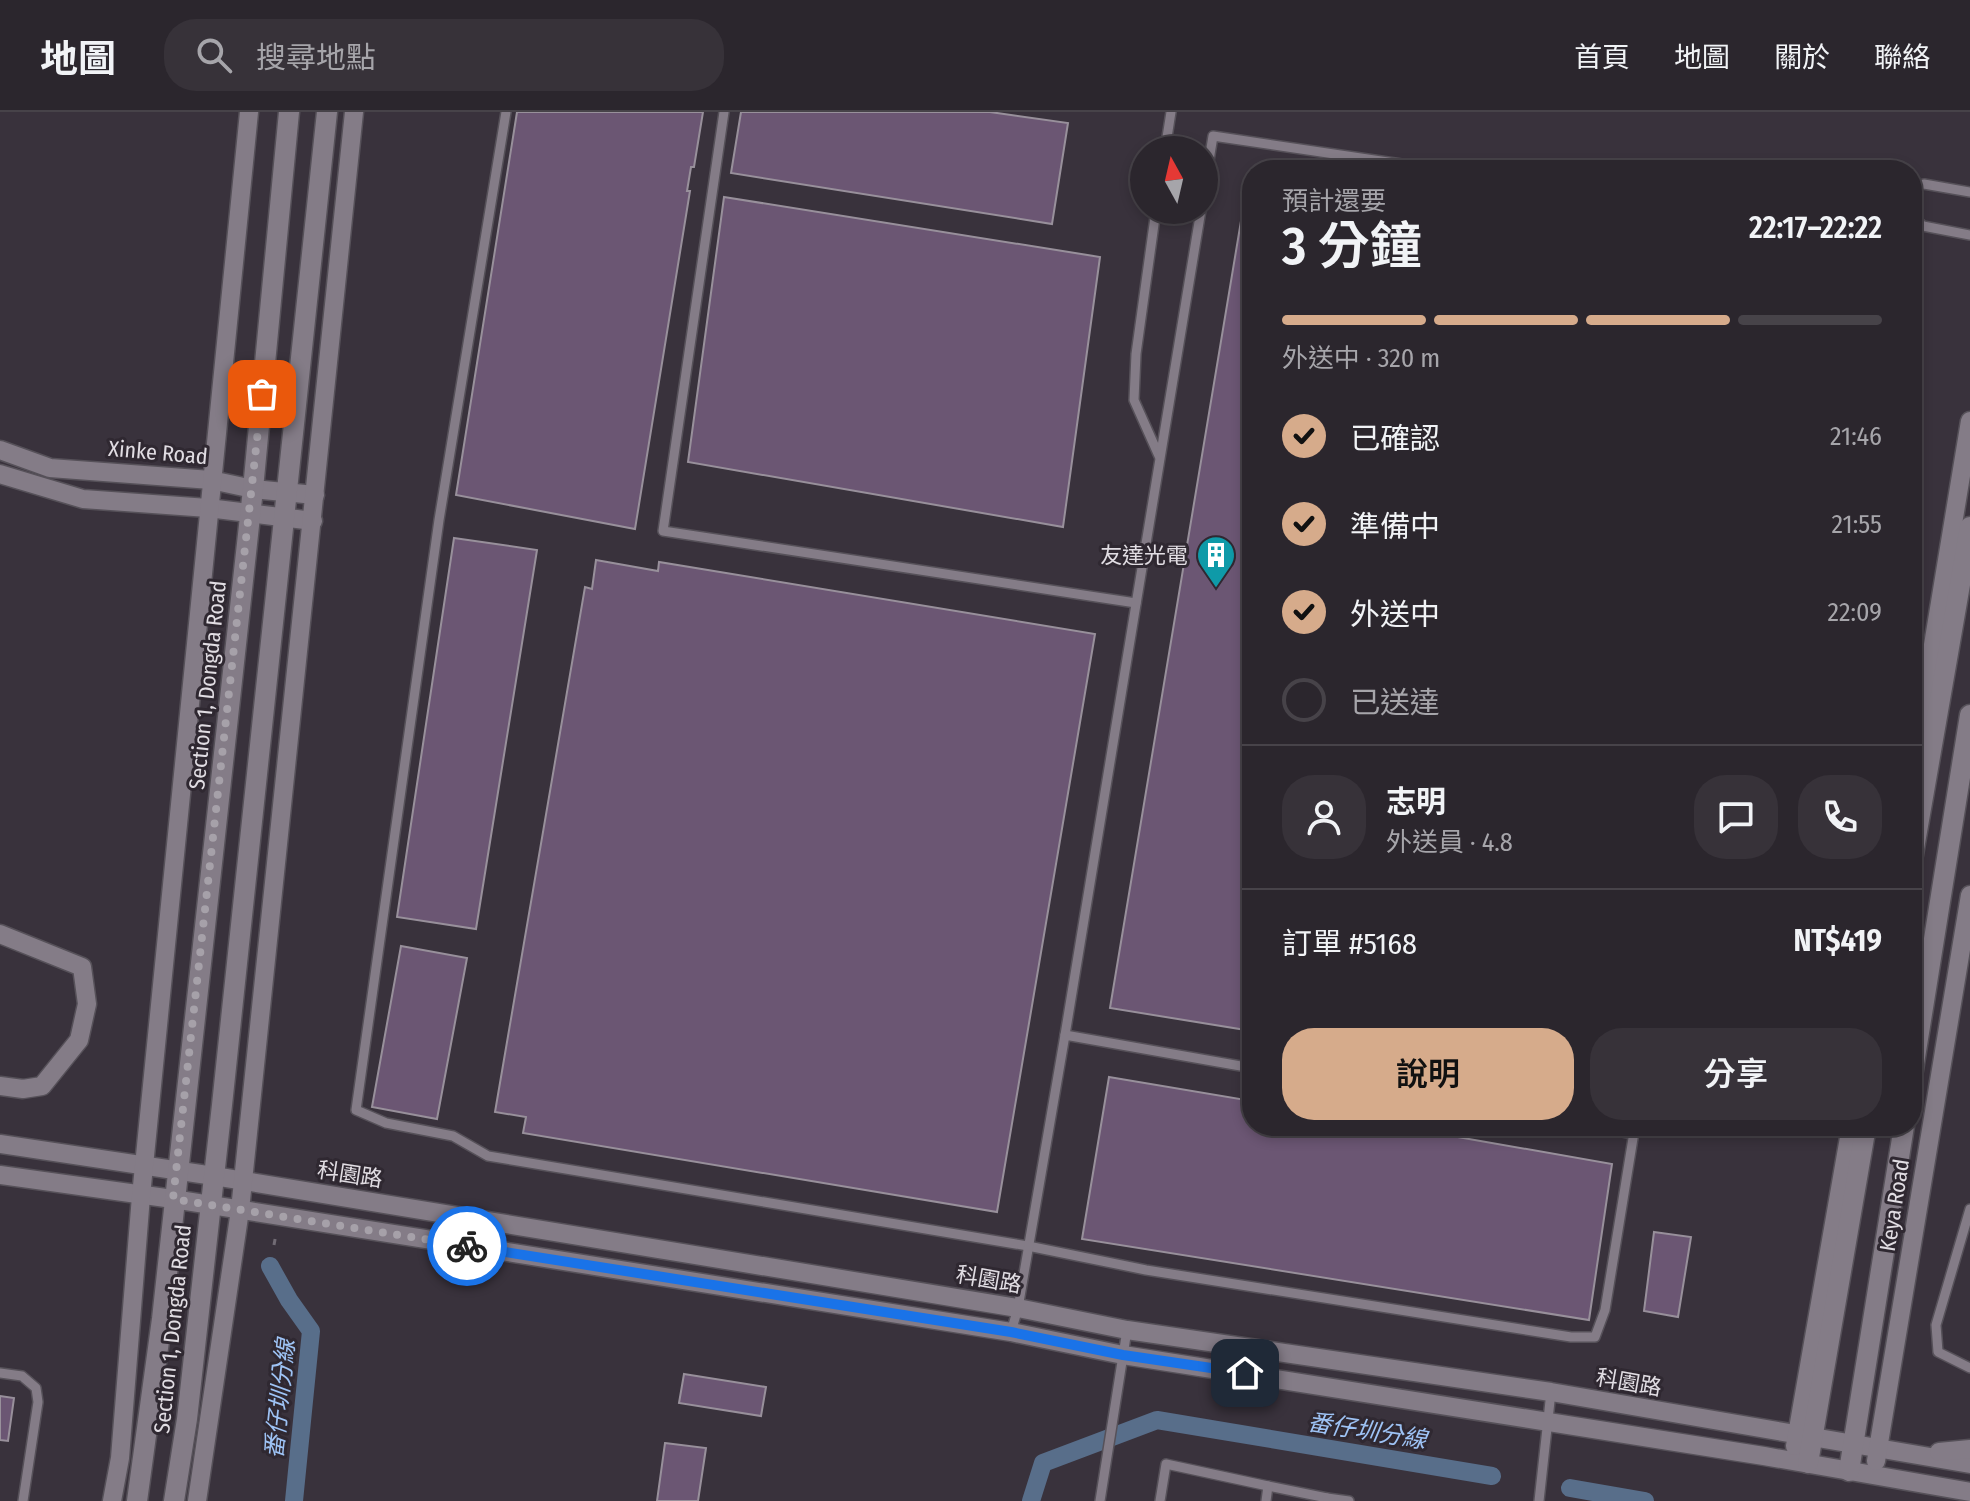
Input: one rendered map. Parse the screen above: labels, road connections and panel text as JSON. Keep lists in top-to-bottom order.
{
  "streets": {
    "street": [
      "Xinke Road",
      "Section 1, Dongda Road",
      "科園路",
      "Keya Road"
    ]
  },
  "crossings": [
    ["Xinke Road", "Section 1, Dongda Road"],
    ["Section 1, Dongda Road", "科園路"],
    ["科園路", "Keya Road"]
  ],
  "water": ["番仔圳分線"],
  "places": {
    "building": ["友達光電"]
  },
  "north": "top",
  "page": {
    "header": "地圖",
    "search": "搜尋地點",
    "nav": [
      "首頁",
      "地圖",
      "關於",
      "聯絡"
    ],
    "heading": ["3 分鐘", "預計還要", "22:17–22:22"],
    "panel": [
      "志明",
      "外送員 · 4.8",
      "訂單 #5168",
      "NT$419"
    ],
    "bar": "外送中 · 320 m",
    "list": [
      ["已確認", "21:46"],
      ["準備中", "21:55"],
      ["外送中", "22:09"],
      "已送達"
    ],
    "buttons": ["說明", "分享"]
  }
}
